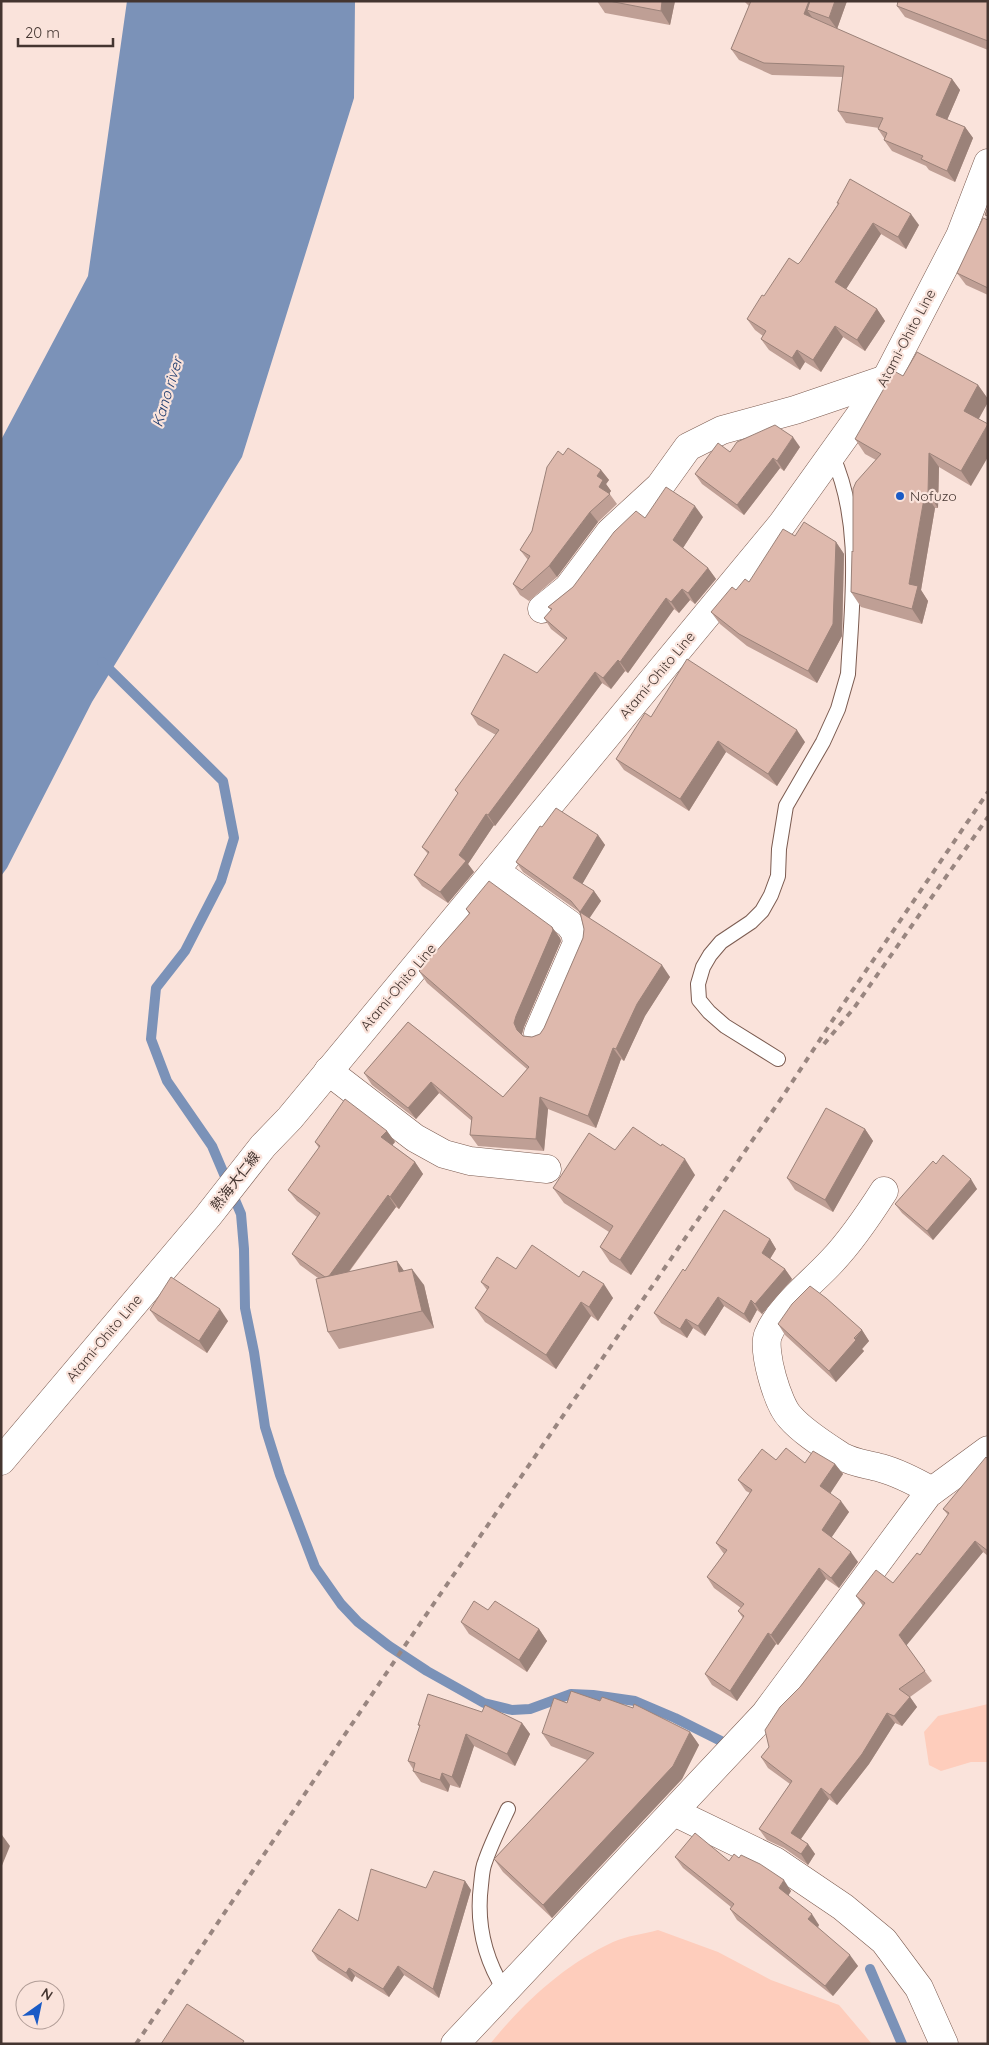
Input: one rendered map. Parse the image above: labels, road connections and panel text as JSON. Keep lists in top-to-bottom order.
{
  "streets": {
    "street": ["Atami-Ohito Line", "熱海大仁線"]
  },
  "crossings": [
    ["Atami-Ohito Line", "熱海大仁線"]
  ],
  "water": ["Kano river"],
  "places": ["Nofuzo"],
  "scale_bar": "20 m",
  "north": "top right"
}
